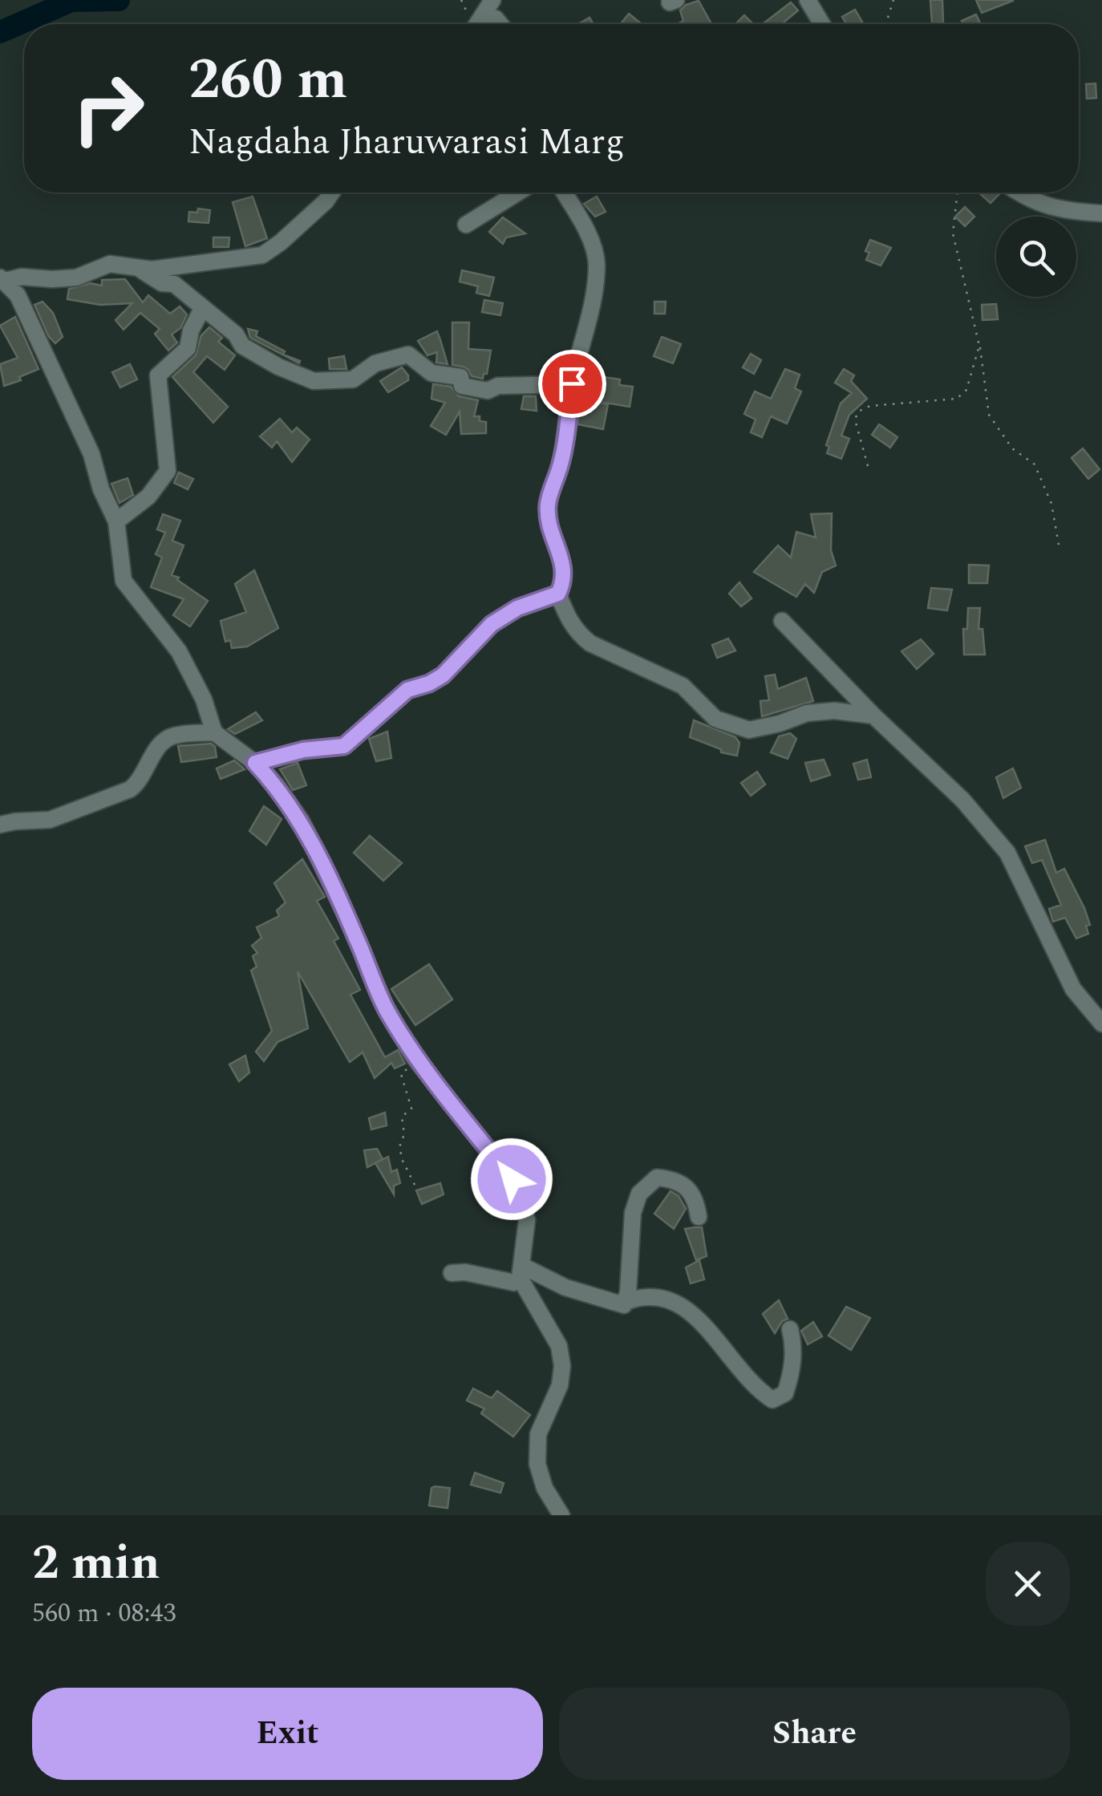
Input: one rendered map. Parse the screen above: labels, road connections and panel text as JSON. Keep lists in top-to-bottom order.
{
  "page": {
    "turn": ["260 m", "Nagdaha Jharuwarasi Marg"],
    "heading": ["2 min", "560 m · 08:43"],
    "buttons": ["Exit", "Share"]
  }
}
